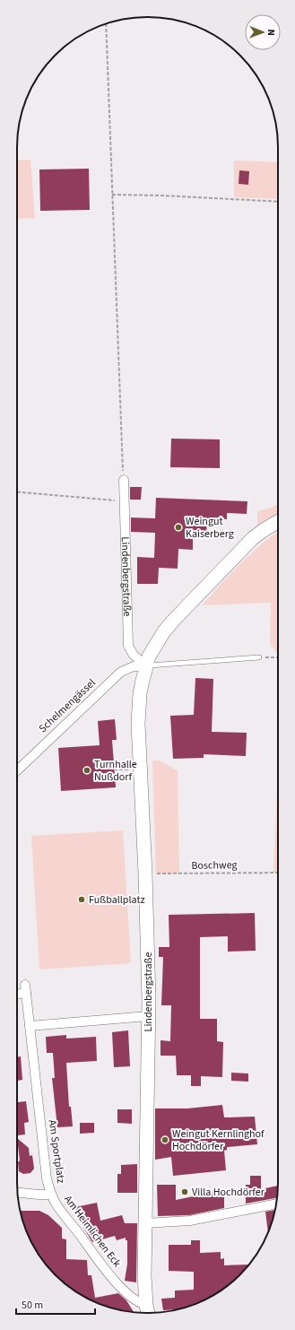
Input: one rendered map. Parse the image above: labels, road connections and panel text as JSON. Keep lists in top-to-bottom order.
{
  "streets": {
    "main road": ["Lindenbergstraße"],
    "street": ["Schelmengässel", "Am Sportplatz", "Am Heimlichen Eck"],
    "path": ["Boschweg"]
  },
  "crossings": [
    ["Lindenbergstraße", "Schelmengässel"],
    ["Lindenbergstraße", "Boschweg"],
    ["Lindenbergstraße", "Am Heimlichen Eck"],
    ["Am Sportplatz", "Am Heimlichen Eck"]
  ],
  "places": [
    "Weingut Kaiserberg",
    "Turnhalle Nußdorf",
    "Fußballplatz",
    "Weingut Kernlinghof Hochdörfer",
    "Villa Hochdörfer"
  ],
  "scale_bar": "50 m",
  "north": "right"
}
